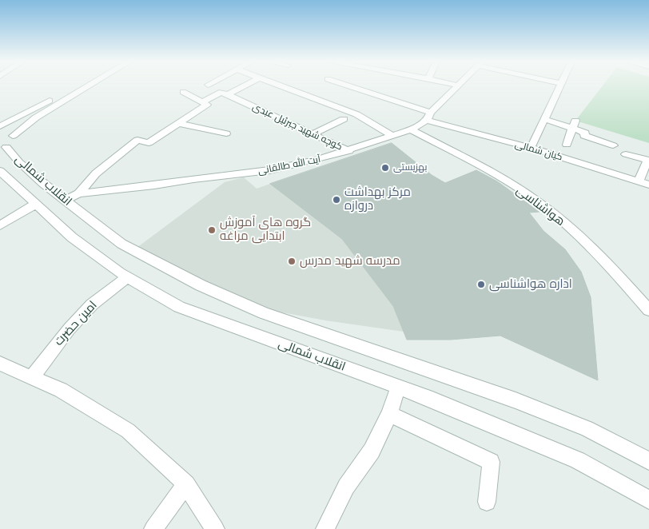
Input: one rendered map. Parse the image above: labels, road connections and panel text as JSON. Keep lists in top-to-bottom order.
{
  "streets": {
    "street": [
      "کوچه شهید جبرئیل عبدی",
      "کیان شمالی",
      "آیت الله طالقانی",
      "انقلاب شمالی",
      "هواشناسی",
      "امین حضرت"
    ]
  },
  "crossings": [
    ["کوچه شهید جبرئیل عبدی", "آیت الله طالقانی"],
    ["کیان شمالی", "آیت الله طالقانی"],
    ["آیت الله طالقانی", "انقلاب شمالی"],
    ["آیت الله طالقانی", "هواشناسی"],
    ["انقلاب شمالی", "امین حضرت"]
  ],
  "places": [
    "بهزیستی",
    "مرکز بهداشت دروازه",
    "گروه های آموزش ابتدایی مراغه",
    "مدرسه شهید مدرس",
    "اداره هواشناسی"
  ]
}
